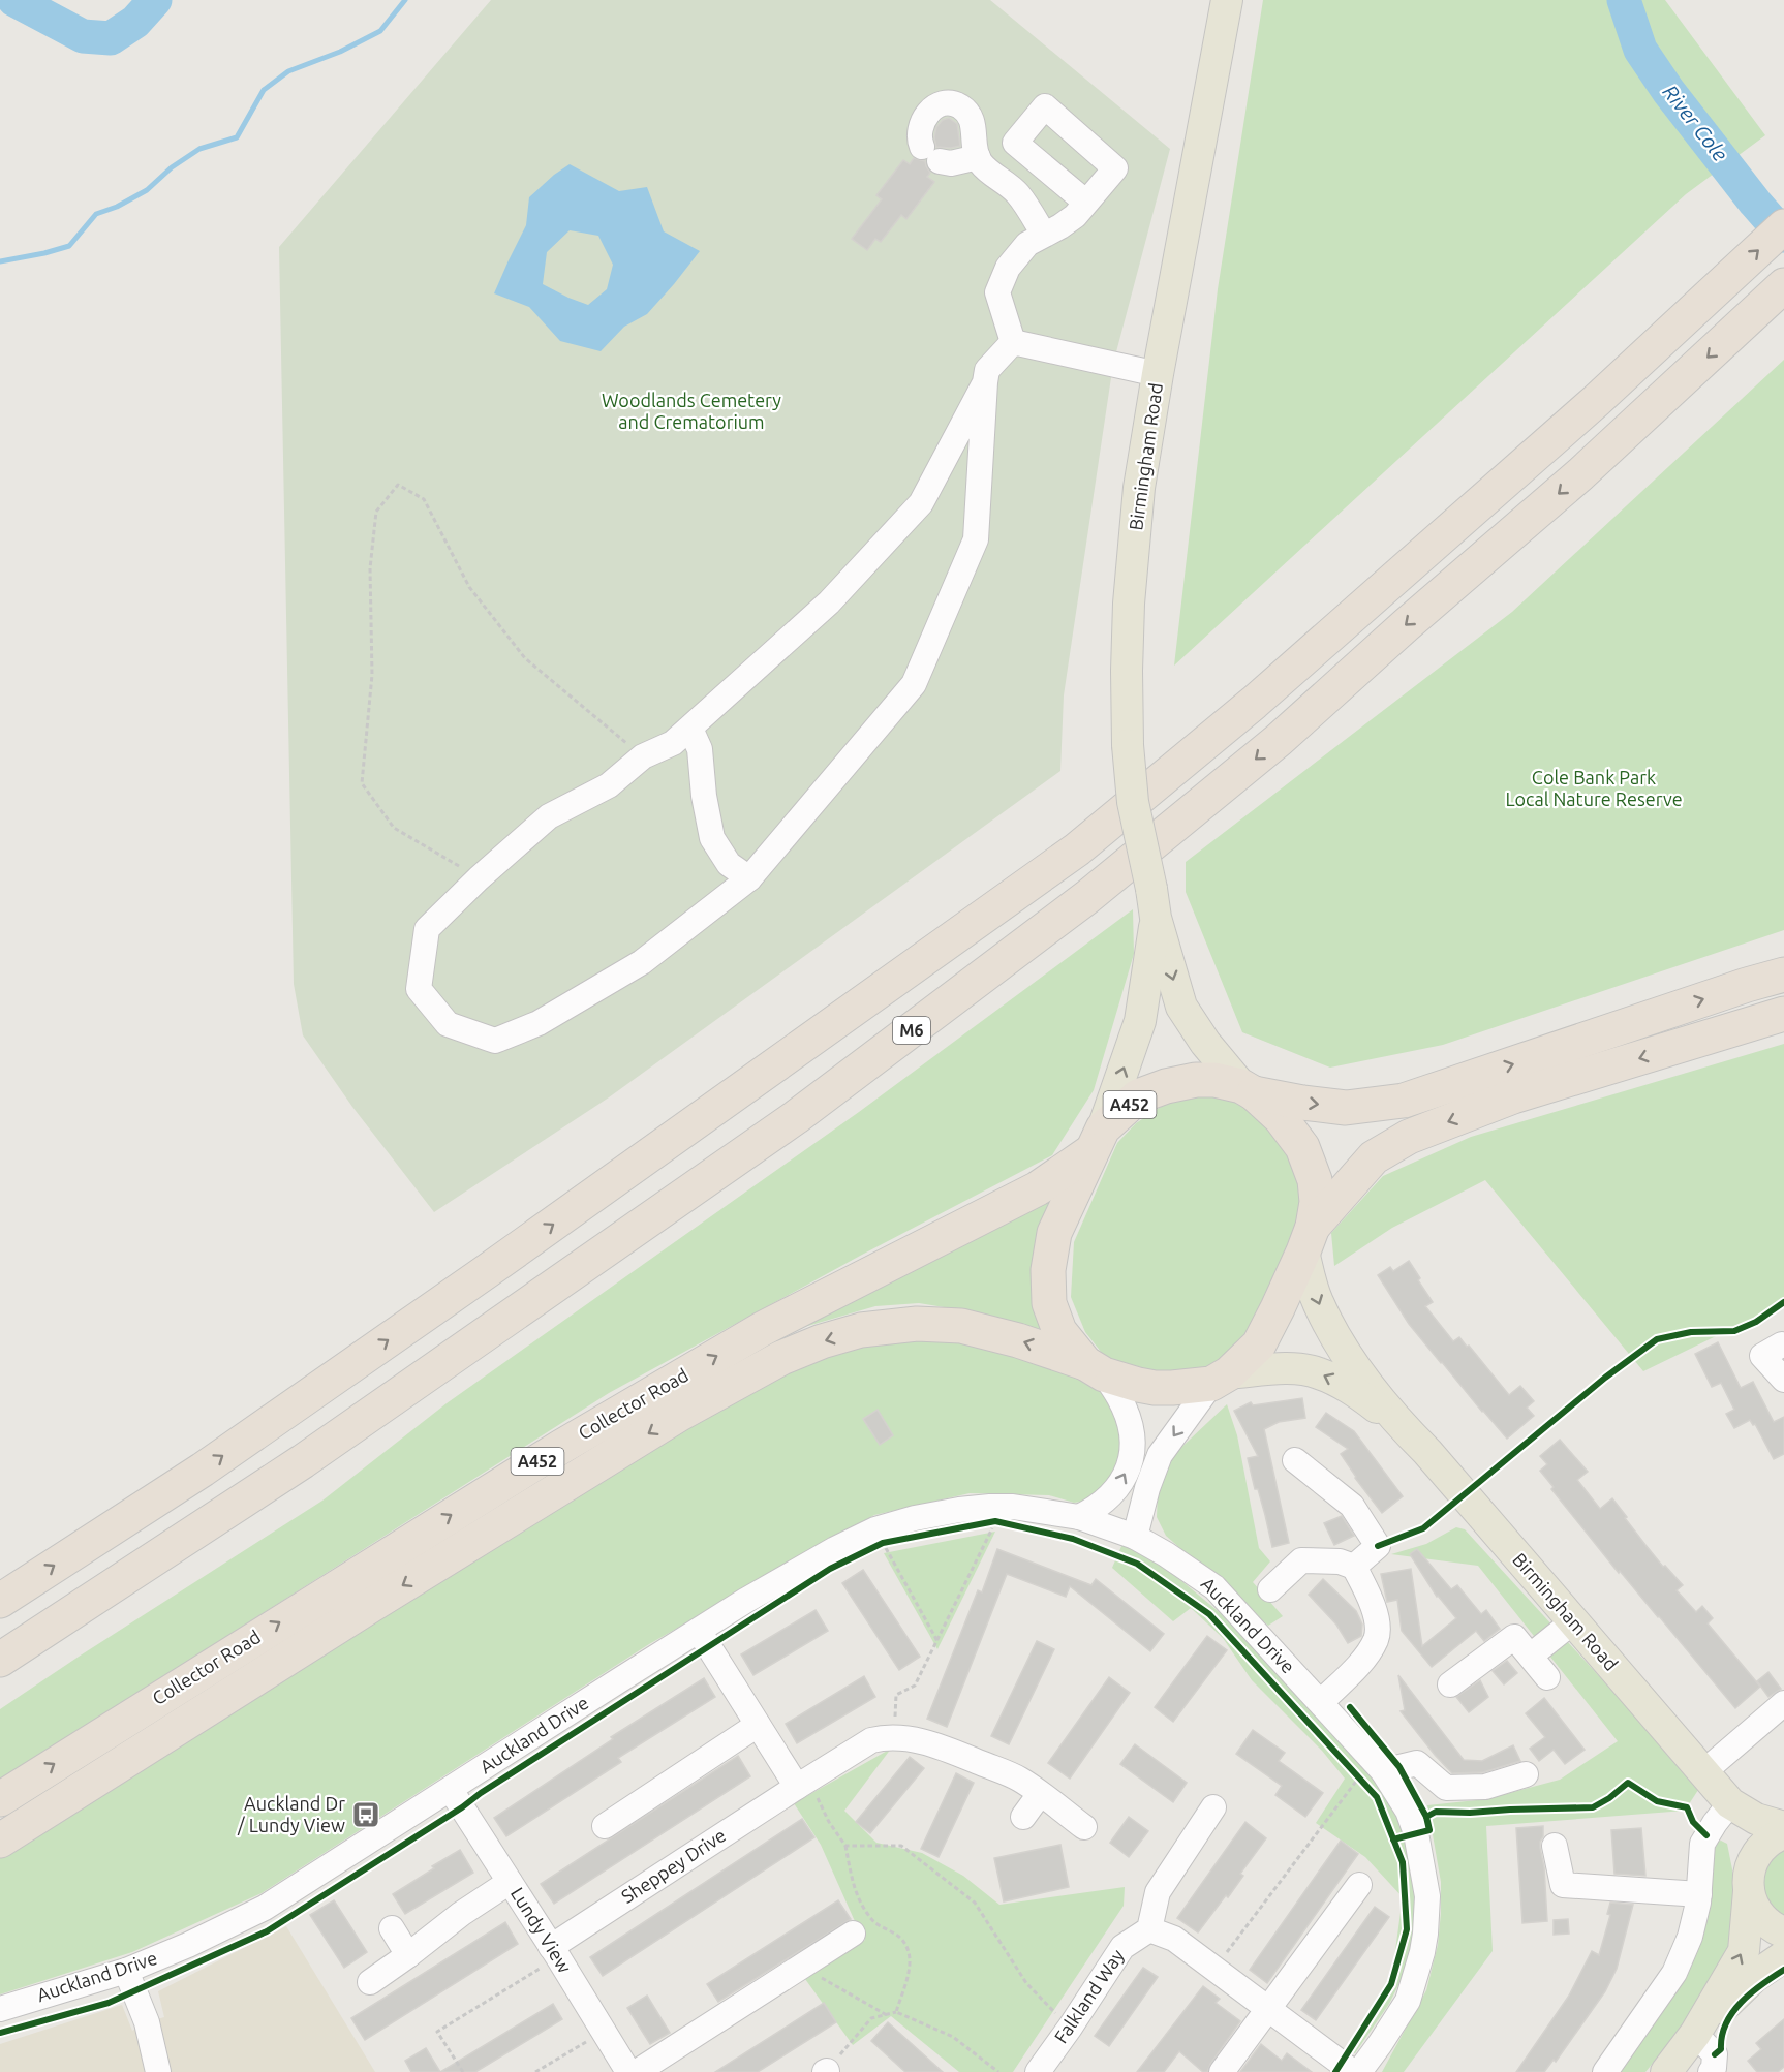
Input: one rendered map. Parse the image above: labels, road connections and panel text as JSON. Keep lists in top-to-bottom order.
{
  "streets": {
    "highway": ["M6", "A452", "Collector Road"],
    "main road": ["Birmingham Road"],
    "street": [
      "Auckland Drive",
      "Sheppey Drive",
      "Lundy View",
      "Falkland Way"
    ]
  },
  "crossings": [
    ["Birmingham Road", "A452"],
    ["Birmingham Road", "Collector Road"],
    ["A452", "Collector Road"],
    ["Auckland Drive", "Lundy View"],
    ["Sheppey Drive", "Lundy View"]
  ],
  "water": ["River Cole"],
  "parks": ["Woodlands Cemetery and Crematorium", "Cole Bank Park Local Nature Reserve"],
  "places": {
    "bus stop": ["Auckland Dr / Lundy View"]
  }
}
